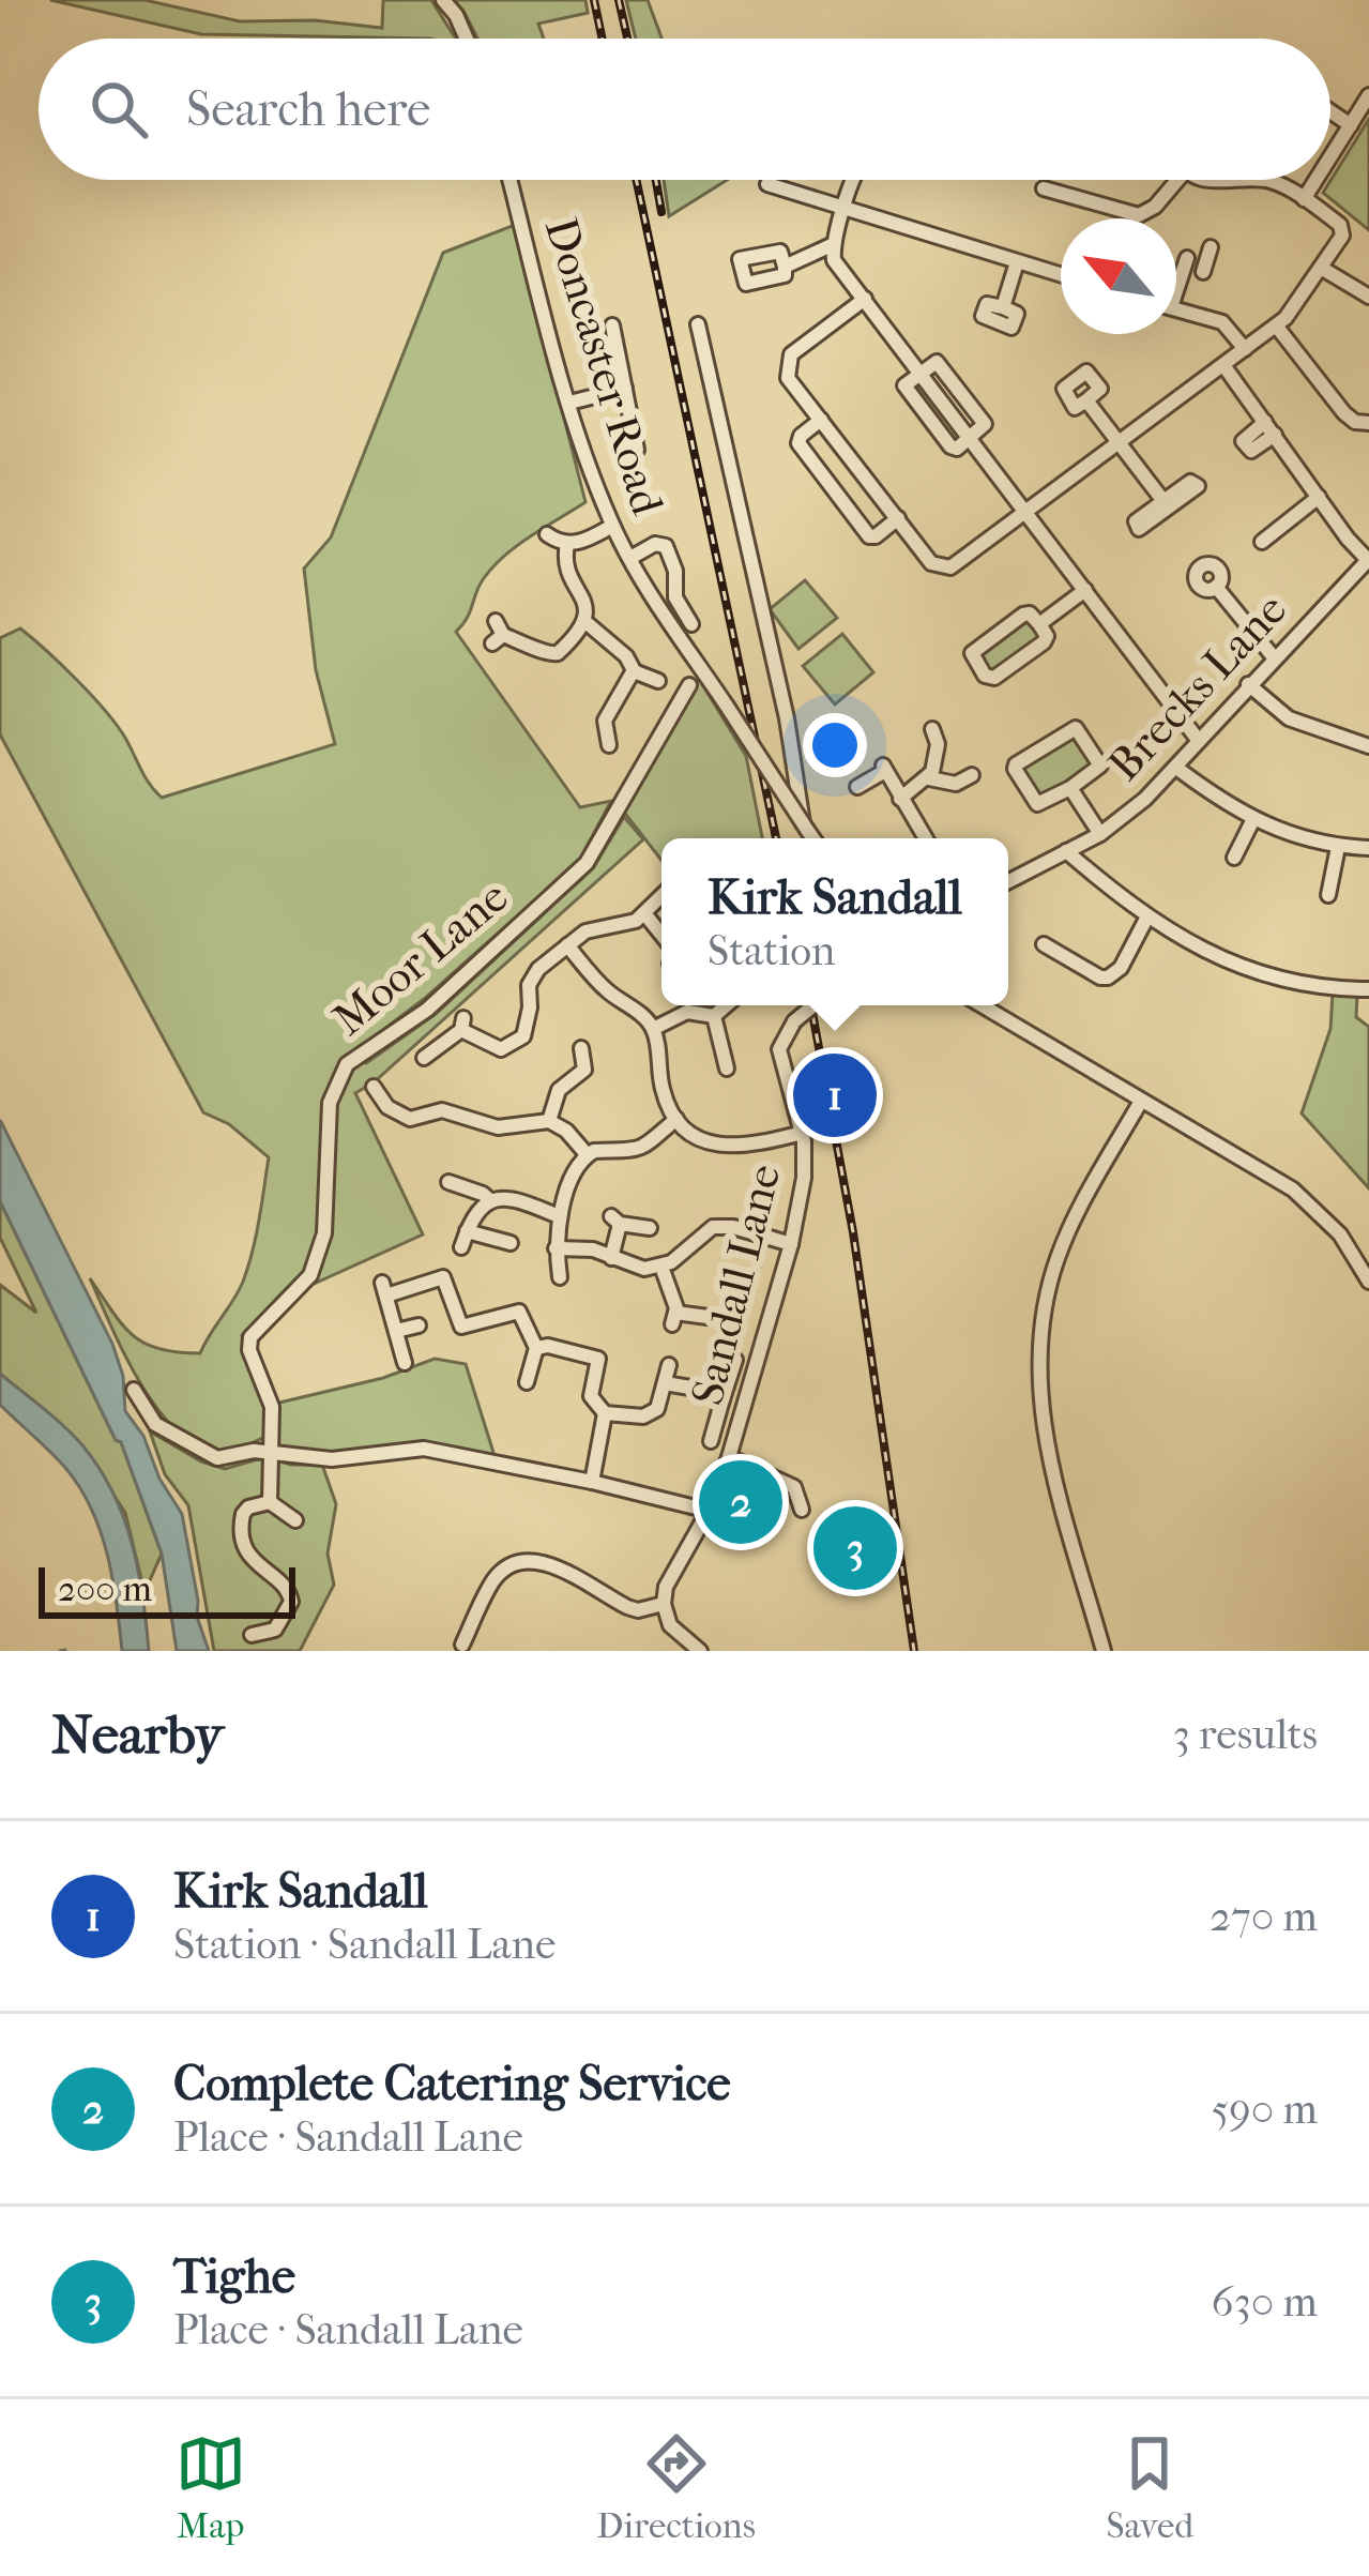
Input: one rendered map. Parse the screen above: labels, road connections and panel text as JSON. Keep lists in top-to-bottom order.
{
  "streets": {
    "street": [
      "Doncaster Road",
      "Brecks Lane",
      "Moor Lane",
      "Sandall Lane"
    ]
  },
  "scale_bar": "200 m",
  "north": "top left",
  "page": {
    "search": "Search here",
    "popup": ["Kirk Sandall", "Station"],
    "pins": ["1", "2", "3"],
    "scale": "200 m",
    "heading": ["Nearby", "3 results"],
    "list": [
      {
        "mark": "1",
        "name": "Kirk Sandall",
        "note": "Station · Sandall Lane",
        "value": "270 m"
      },
      {
        "mark": "2",
        "name": "Complete Catering Service",
        "note": "Place · Sandall Lane",
        "value": "590 m"
      },
      {
        "mark": "3",
        "name": "Tighe",
        "note": "Place · Sandall Lane",
        "value": "630 m"
      }
    ],
    "nav": ["Map", "Directions", "Saved"]
  }
}
